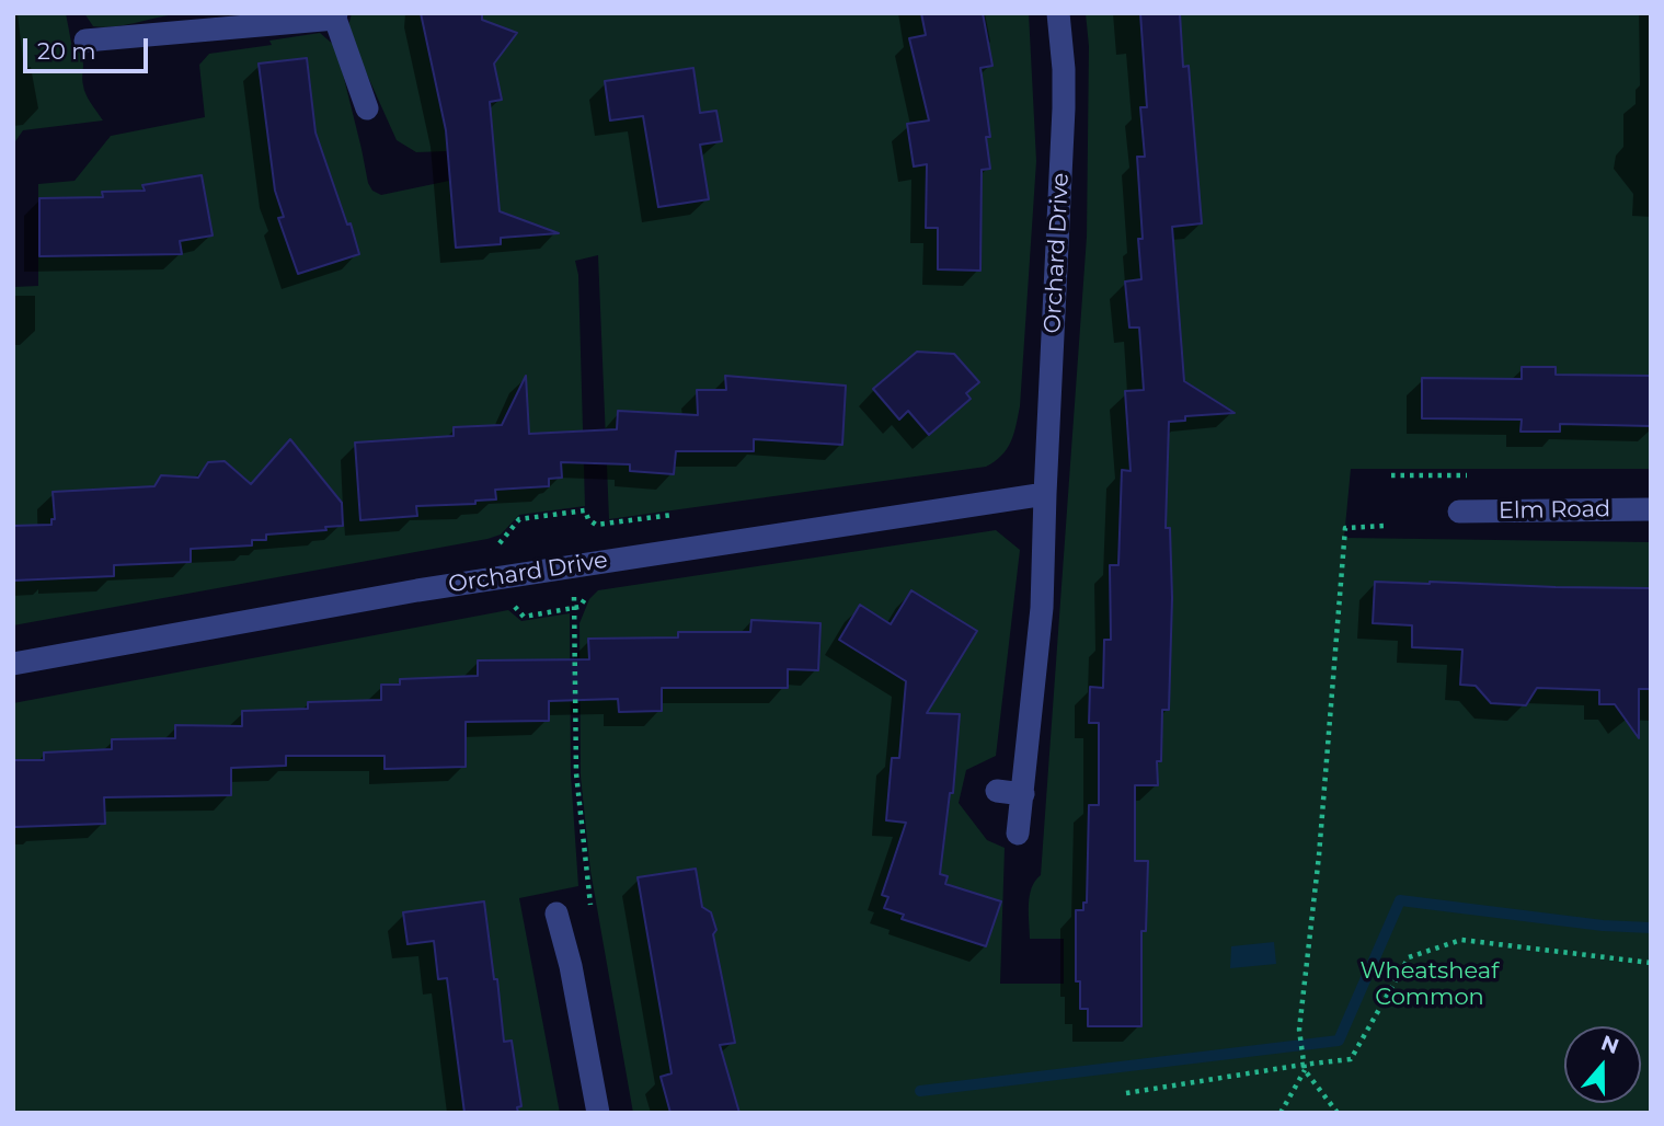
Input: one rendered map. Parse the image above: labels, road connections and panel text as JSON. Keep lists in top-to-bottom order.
{
  "streets": {
    "street": ["Orchard Drive", "Elm Road"]
  },
  "parks": ["Wheatsheaf Common"],
  "scale_bar": "20 m",
  "north": "top"
}
